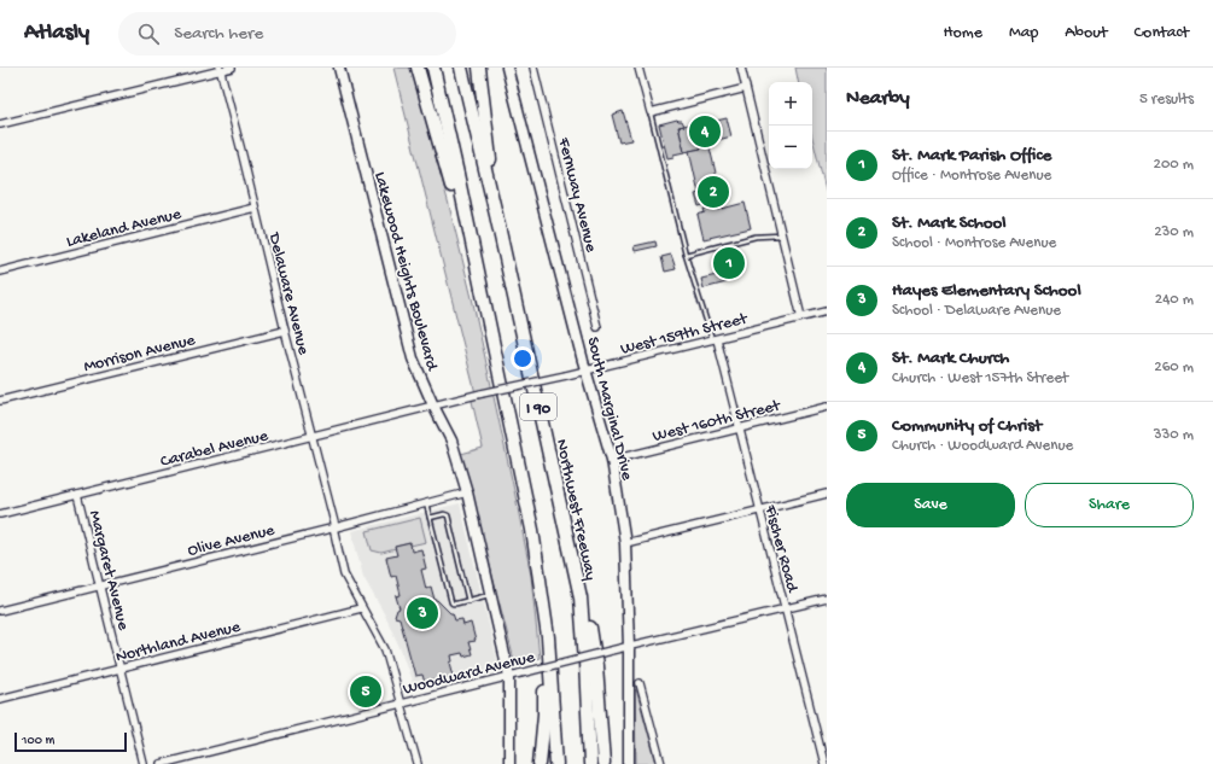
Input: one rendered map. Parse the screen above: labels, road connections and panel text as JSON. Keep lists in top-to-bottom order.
{
  "streets": {
    "highway": ["I 90", "Northwest Freeway"],
    "main road": ["Lakewood Heights Boulevard", "South Marginal Drive"],
    "street": [
      "Fernway Avenue",
      "Lakeland Avenue",
      "Delaware Avenue",
      "West 159th Street",
      "Morrison Avenue",
      "West 160th Street",
      "Carabel Avenue",
      "Olive Avenue",
      "Fischer Road",
      "Margaret Avenue",
      "Northland Avenue",
      "Woodward Avenue"
    ]
  },
  "crossings": [
    ["Lakeland Avenue", "Delaware Avenue"],
    ["Lakewood Heights Boulevard", "West 159th Street"],
    ["Lakewood Heights Boulevard", "Carabel Avenue"],
    ["Lakewood Heights Boulevard", "Olive Avenue"],
    ["Lakewood Heights Boulevard", "Woodward Avenue"],
    ["Delaware Avenue", "Morrison Avenue"],
    ["Delaware Avenue", "Carabel Avenue"],
    ["Delaware Avenue", "Olive Avenue"],
    ["Delaware Avenue", "Northland Avenue"],
    ["Delaware Avenue", "Woodward Avenue"],
    ["West 159th Street", "South Marginal Drive"],
    ["West 159th Street", "Carabel Avenue"],
    ["West 159th Street", "Fischer Road"],
    ["South Marginal Drive", "West 160th Street"],
    ["South Marginal Drive", "Woodward Avenue"],
    ["West 160th Street", "Fischer Road"],
    ["Carabel Avenue", "Margaret Avenue"],
    ["Olive Avenue", "Margaret Avenue"],
    ["Fischer Road", "Woodward Avenue"],
    ["Margaret Avenue", "Northland Avenue"]
  ],
  "scale_bar": "100 m",
  "page": {
    "header": "Atlasly",
    "search": "Search here",
    "nav": [
      "Home",
      "Map",
      "About",
      "Contact"
    ],
    "heading": ["Nearby", "5 results"],
    "map_buttons": ["+", "−"],
    "pins": [
      "4",
      "2",
      "1",
      "3",
      "5"
    ],
    "list": [
      {
        "mark": "1",
        "name": "St. Mark Parish Office",
        "note": "Office · Montrose Avenue",
        "value": "200 m"
      },
      {
        "mark": "2",
        "name": "St. Mark School",
        "note": "School · Montrose Avenue",
        "value": "230 m"
      },
      {
        "mark": "3",
        "name": "Hayes Elementary School",
        "note": "School · Delaware Avenue",
        "value": "240 m"
      },
      {
        "mark": "4",
        "name": "St. Mark Church",
        "note": "Church · West 157th Street",
        "value": "260 m"
      },
      {
        "mark": "5",
        "name": "Community of Christ",
        "note": "Church · Woodward Avenue",
        "value": "330 m"
      }
    ],
    "buttons": ["Save", "Share"],
    "scale": "100 m"
  }
}
